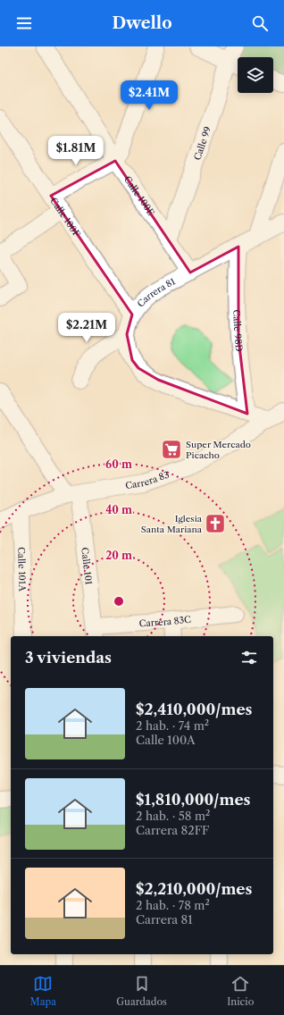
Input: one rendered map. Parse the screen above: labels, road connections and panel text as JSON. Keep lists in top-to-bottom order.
{
  "streets": {
    "street": [
      "Calle 99",
      "Calle 100E",
      "Calle 100F",
      "Carrera 81",
      "Calle 98D",
      "Carrera 83",
      "Calle 101",
      "Calle 101A",
      "Carrera 83C"
    ]
  },
  "crossings": [
    ["Calle 99", "Calle 100E"],
    ["Calle 100E", "Carrera 81"],
    ["Calle 100F", "Carrera 81"],
    ["Carrera 81", "Calle 98D"],
    ["Carrera 81", "Carrera 83"],
    ["Carrera 83", "Calle 101"],
    ["Carrera 83", "Calle 101A"],
    ["Calle 101", "Carrera 83C"]
  ],
  "places": {
    "supermarket": ["Super Mercado Picacho"],
    "church": ["Iglesia Santa Mariana"]
  },
  "page": {
    "header": "Dwello",
    "price": ["$2.41M", "$1.81M", "$2.21M"],
    "heading": "3 viviendas",
    "list": [
      {
        "name": "$2,410,000/mes",
        "note": "2 hab. · 74 m² · Calle 100A"
      },
      {
        "name": "$1,810,000/mes",
        "note": "2 hab. · 58 m² · Carrera 82FF"
      },
      {
        "name": "$2,210,000/mes",
        "note": "2 hab. · 78 m² · Carrera 81"
      }
    ],
    "tabs": ["Mapa", "Guardados", "Inicio"]
  },
  "rings": ["60 m", "40 m", "20 m"]
}
